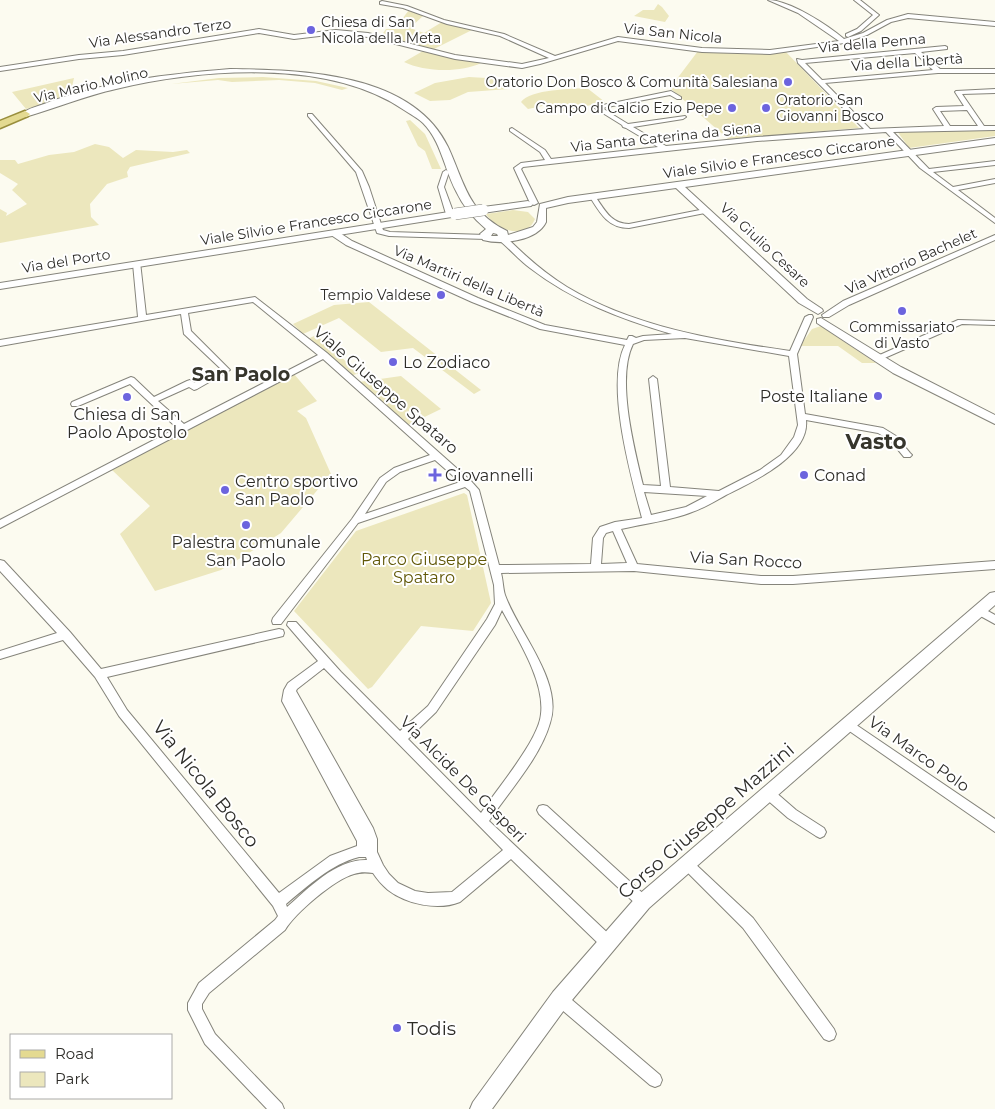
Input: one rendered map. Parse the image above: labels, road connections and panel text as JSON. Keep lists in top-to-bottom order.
{
  "streets": {
    "main road": [
      "Via Mario Molino",
      "Viale Silvio e Francesco Ciccarone",
      "Via Giulio Cesare",
      "Via del Porto",
      "Corso Giuseppe Mazzini"
    ],
    "street": [
      "Via Alessandro Terzo",
      "Via San Nicola",
      "Via della Penna",
      "Via della Libertà",
      "Via Santa Caterina da Siena",
      "Via Vittorio Bachelet",
      "Via Martiri della Libertà",
      "Viale Giuseppe Spataro",
      "Via San Rocco",
      "Via Marco Polo",
      "Via Alcide De Gasperi",
      "Via Nicola Bosco"
    ]
  },
  "crossings": [
    ["Via Alessandro Terzo", "Via San Nicola"],
    ["Via Santa Caterina da Siena", "Viale Silvio e Francesco Ciccarone"],
    ["Viale Silvio e Francesco Ciccarone", "Via Giulio Cesare"],
    ["Viale Silvio e Francesco Ciccarone", "Via del Porto"],
    ["Viale Silvio e Francesco Ciccarone", "Via Martiri della Libertà"],
    ["Via Giulio Cesare", "Via Vittorio Bachelet"],
    ["Viale Giuseppe Spataro", "Via San Rocco"],
    ["Viale Giuseppe Spataro", "Via Alcide De Gasperi"],
    ["Via Marco Polo", "Corso Giuseppe Mazzini"],
    ["Via Alcide De Gasperi", "Via Nicola Bosco"],
    ["Via Alcide De Gasperi", "Corso Giuseppe Mazzini"]
  ],
  "districts": ["San Paolo", "Vasto"],
  "parks": ["Parco Giuseppe Spataro"],
  "places": {
    "other": [
      "Chiesa di San Nicola della Meta",
      "Oratorio Don Bosco & Comunità Salesiana",
      "Campo di Calcio Ezio Pepe",
      "Oratorio San Giovanni Bosco",
      "Tempio Valdese",
      "Commissariato di Vasto",
      "Lo Zodiaco",
      "Poste Italiane",
      "Chiesa di San Paolo Apostolo",
      "Conad",
      "Centro sportivo San Paolo",
      "Palestra comunale San Paolo",
      "Todis"
    ],
    "health": ["Giovannelli"]
  },
  "legend": ["Road", "Park"]
}
